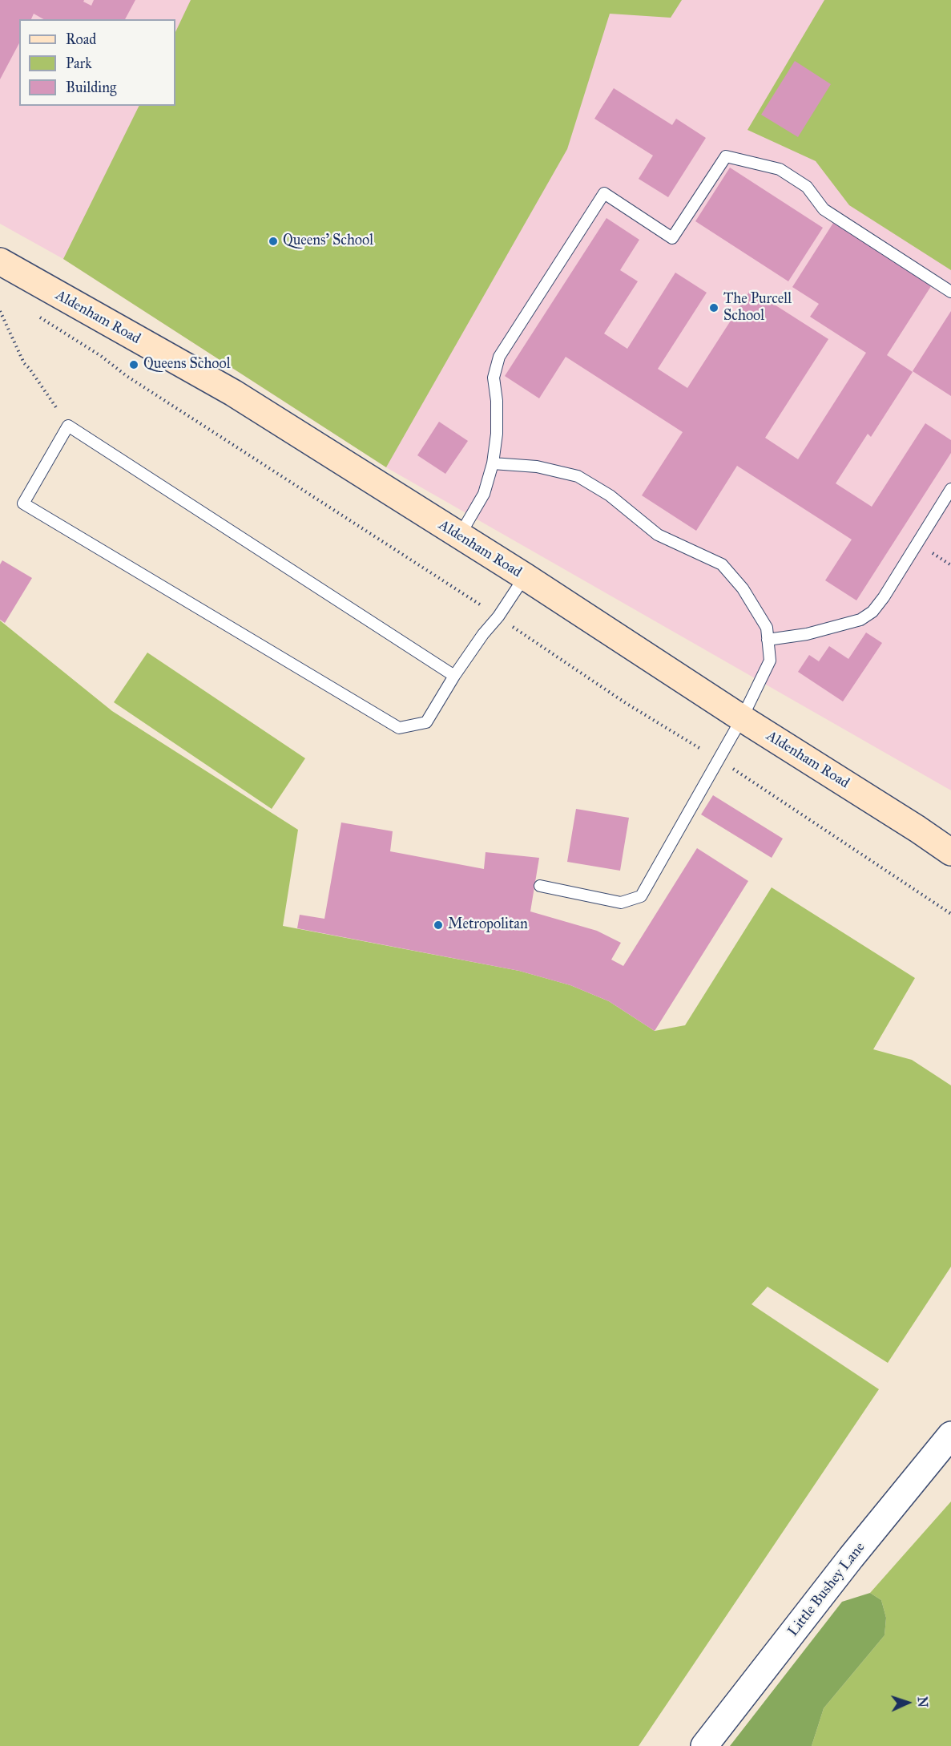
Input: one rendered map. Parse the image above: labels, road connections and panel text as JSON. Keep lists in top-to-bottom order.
{
  "streets": {
    "main road": ["Aldenham Road"],
    "street": ["Little Bushey Lane"]
  },
  "places": [
    "Queens' School",
    "The Purcell School",
    "Queens School",
    "Metropolitan"
  ],
  "legend": ["Road", "Park", "Building"],
  "north": "right"
}
